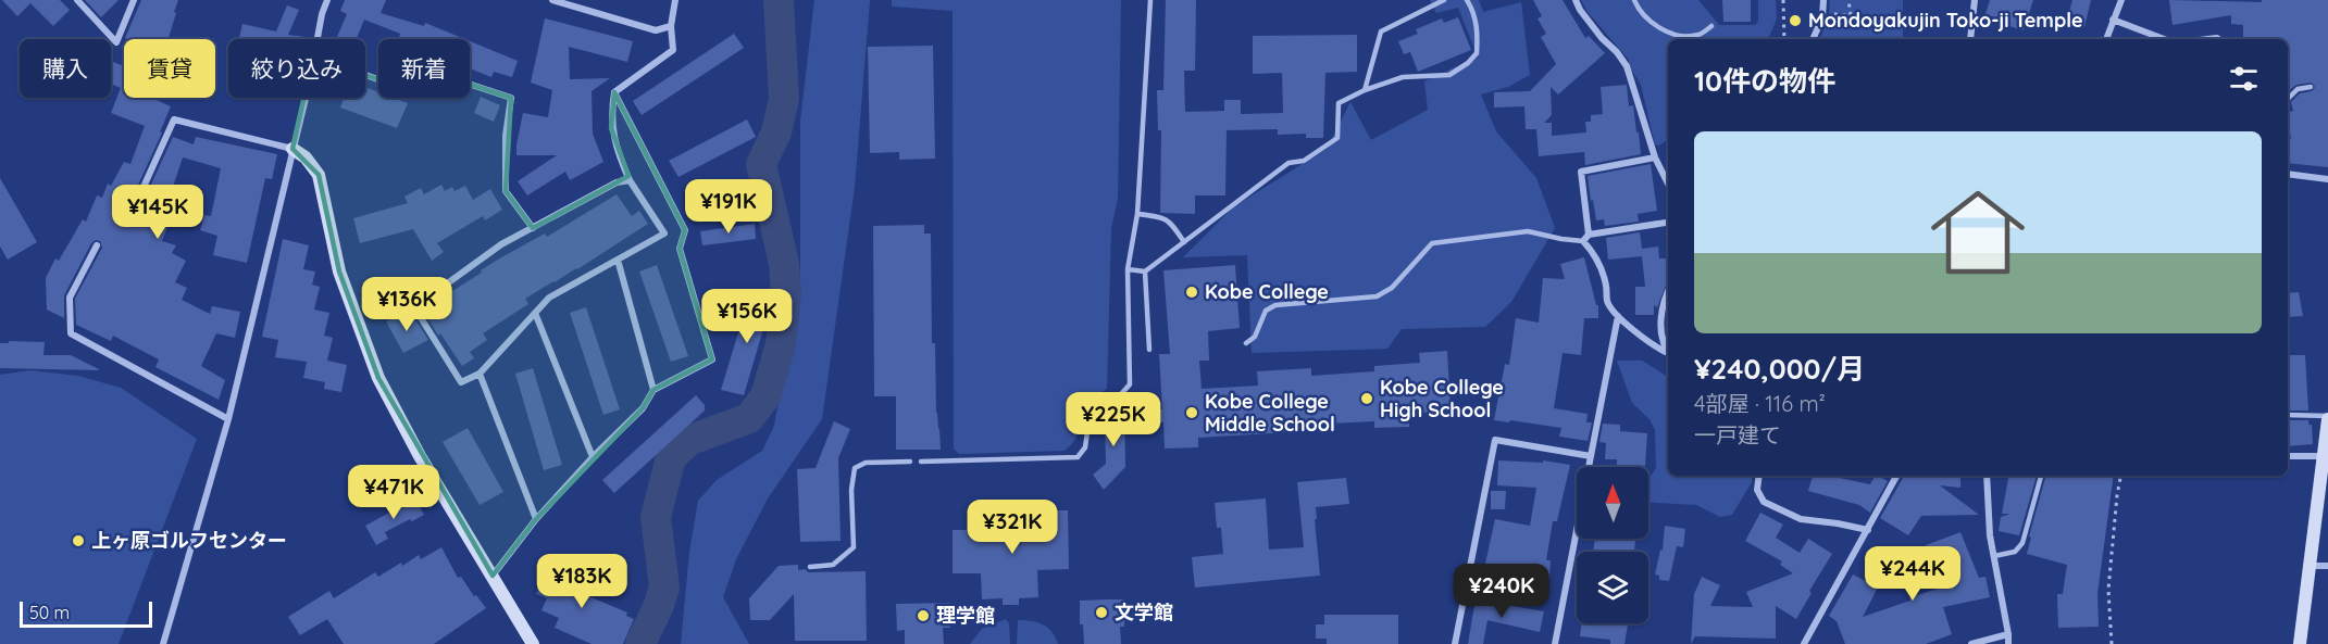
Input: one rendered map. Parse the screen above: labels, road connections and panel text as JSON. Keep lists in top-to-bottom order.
{
  "places": [
    "Mondoyakujin Toko-ji Temple",
    "Kobe College",
    "Kobe College High School",
    "Kobe College Middle School",
    "上ヶ原ゴルフセンター",
    "文学館",
    "理学館"
  ],
  "scale_bar": "50 m",
  "north": "top",
  "page": {
    "chip": [
      "購入",
      "賃貸",
      "絞り込み",
      "新着"
    ],
    "heading": "10件の物件",
    "list": [
      {
        "name": "¥240,000/月",
        "note": "4部屋 · 116 m² · 一戸建て"
      }
    ],
    "price": [
      "¥191K",
      "¥145K",
      "¥136K",
      "¥156K",
      "¥225K",
      "¥471K",
      "¥321K",
      "¥244K",
      "¥183K",
      "¥240K"
    ],
    "scale": "50 m"
  }
}
